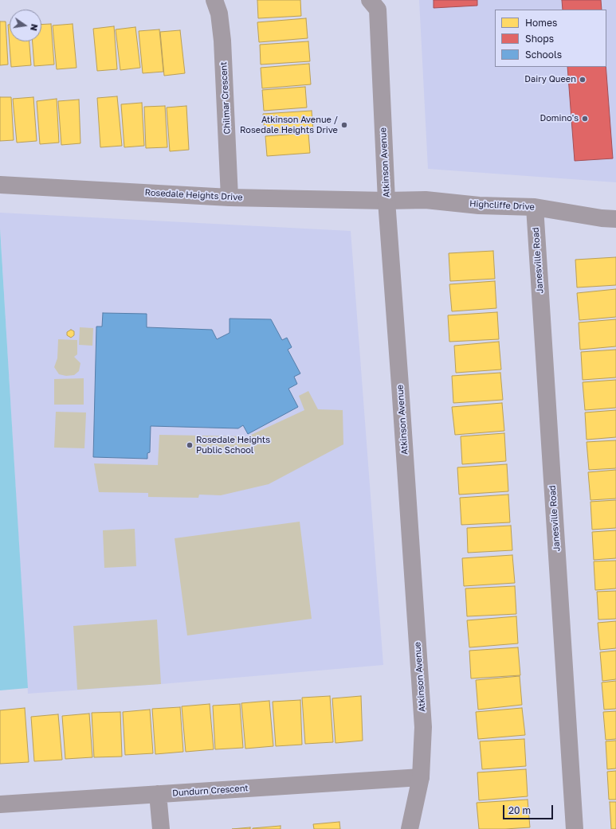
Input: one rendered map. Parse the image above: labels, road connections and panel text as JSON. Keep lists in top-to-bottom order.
{
  "streets": {
    "street": [
      "Chilmar Crescent",
      "Atkinson Avenue",
      "Rosedale Heights Drive",
      "Highcliffe Drive",
      "Janesville Road",
      "Dundurn Crescent"
    ]
  },
  "crossings": [
    ["Chilmar Crescent", "Rosedale Heights Drive"],
    ["Atkinson Avenue", "Rosedale Heights Drive"],
    ["Atkinson Avenue", "Highcliffe Drive"],
    ["Atkinson Avenue", "Dundurn Crescent"],
    ["Rosedale Heights Drive", "Highcliffe Drive"],
    ["Highcliffe Drive", "Janesville Road"]
  ],
  "places": [
    "Dairy Queen",
    "Domino's",
    "Atkinson Avenue / Rosedale Heights Drive",
    "Rosedale Heights Public School"
  ],
  "legend": ["Homes", "Shops", "Schools"],
  "scale_bar": "20 m",
  "north": "right"
}
